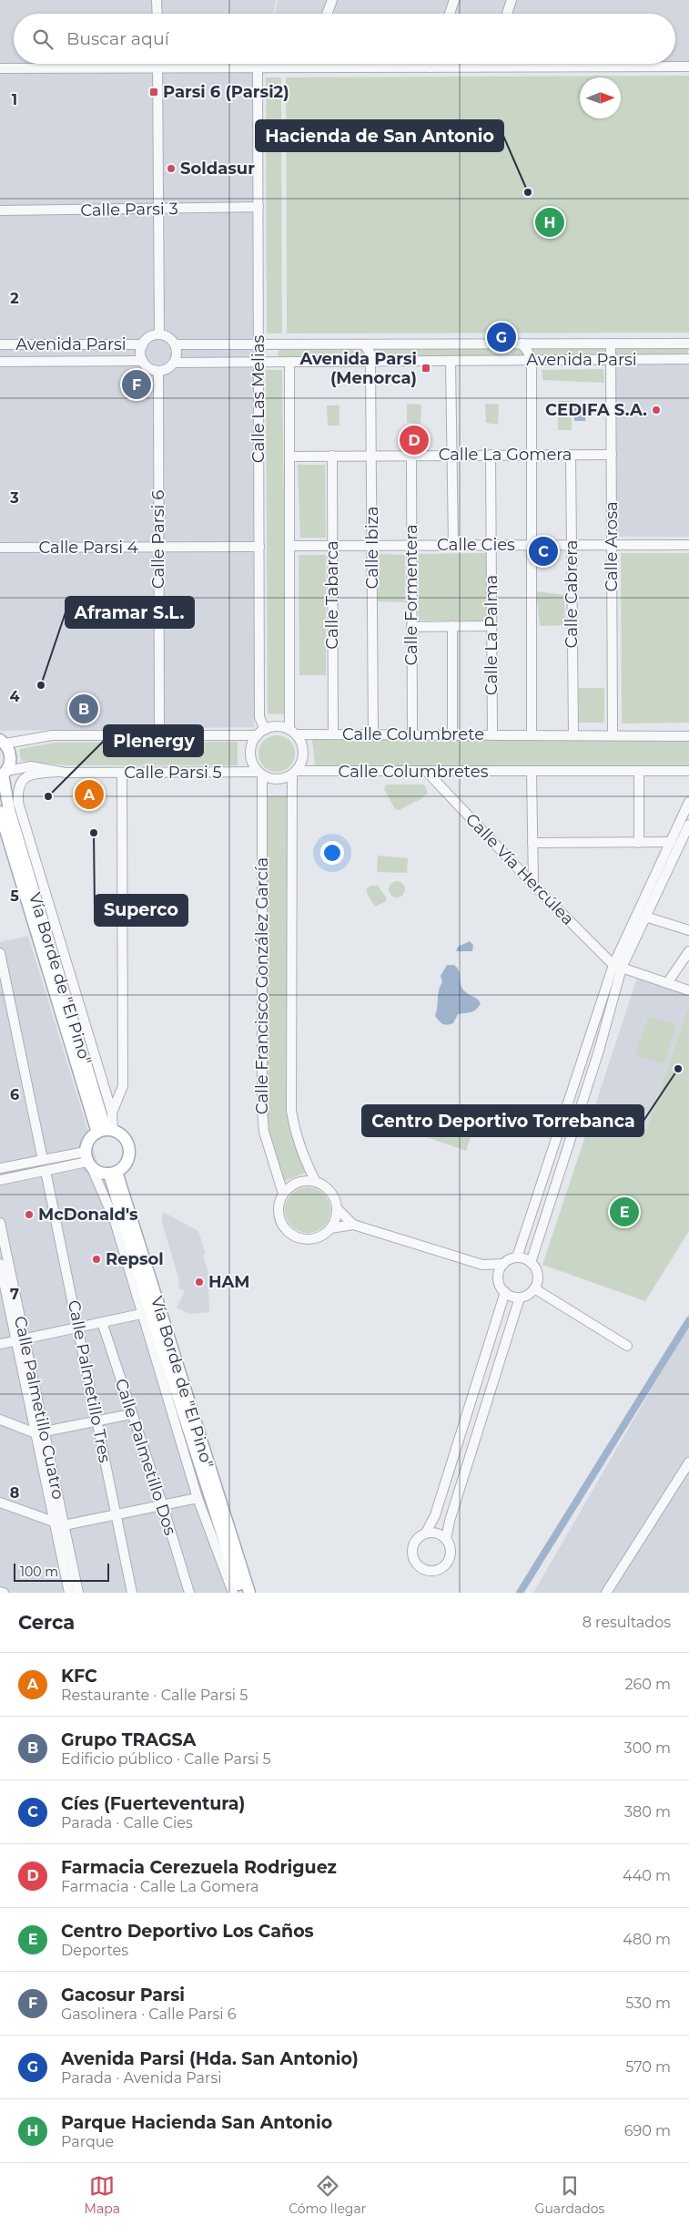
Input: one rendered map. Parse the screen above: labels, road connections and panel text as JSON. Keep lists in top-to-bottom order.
{
  "streets": {
    "main road": ["Vía Borde de \"El Pino\""],
    "street": [
      "Calle Parsi 3",
      "Avenida Parsi",
      "Calle Las Melias",
      "Calle La Gomera",
      "Calle Parsi 6",
      "Calle Cies",
      "Calle Arosa",
      "Calle Parsi 4",
      "Calle Ibiza",
      "Calle Cabrera",
      "Calle Tabarca",
      "Calle Formentera",
      "Calle La Palma",
      "Calle Columbrete",
      "Calle Columbretes",
      "Calle Parsi 5",
      "Calle Vía Hercúlea",
      "Calle Francisco González García",
      "Calle Palmetillo Tres",
      "Calle Palmetillo Cuatro",
      "Calle Palmetillo Dos"
    ]
  },
  "crossings": [
    ["Calle Parsi 3", "Calle Las Melias"],
    ["Avenida Parsi", "Calle Las Melias"],
    ["Avenida Parsi", "Calle Parsi 6"],
    ["Avenida Parsi", "Calle Arosa"],
    ["Avenida Parsi", "Calle Ibiza"],
    ["Calle Las Melias", "Calle La Gomera"],
    ["Calle Las Melias", "Calle Cies"],
    ["Calle Las Melias", "Calle Parsi 4"],
    ["Calle Las Melias", "Calle Columbrete"],
    ["Calle Las Melias", "Calle Columbretes"],
    ["Calle Las Melias", "Calle Parsi 5"],
    ["Calle Las Melias", "Calle Francisco González García"],
    ["Calle La Gomera", "Calle Arosa"],
    ["Calle La Gomera", "Calle Ibiza"],
    ["Calle La Gomera", "Calle Cabrera"],
    ["Calle La Gomera", "Calle Tabarca"],
    ["Calle La Gomera", "Calle Formentera"],
    ["Calle La Gomera", "Calle La Palma"],
    ["Calle Parsi 6", "Calle Parsi 4"],
    ["Calle Cies", "Calle Arosa"],
    ["Calle Cies", "Calle Ibiza"],
    ["Calle Cies", "Calle Cabrera"],
    ["Calle Cies", "Calle Tabarca"],
    ["Calle Cies", "Calle Formentera"],
    ["Calle Cies", "Calle La Palma"],
    ["Calle Arosa", "Calle Columbrete"],
    ["Calle Ibiza", "Calle Columbrete"],
    ["Calle Cabrera", "Calle Columbrete"],
    ["Calle Tabarca", "Calle Columbrete"],
    ["Calle Formentera", "Calle Columbrete"],
    ["Calle La Palma", "Calle Columbrete"],
    ["Calle Columbrete", "Calle Columbretes"],
    ["Calle Columbrete", "Calle Parsi 5"],
    ["Calle Columbrete", "Calle Francisco González García"],
    ["Calle Columbretes", "Calle Parsi 5"],
    ["Calle Columbretes", "Calle Vía Hercúlea"],
    ["Calle Columbretes", "Calle Francisco González García"],
    ["Calle Parsi 5", "Vía Borde de \"El Pino\""],
    ["Calle Parsi 5", "Calle Francisco González García"]
  ],
  "places": {
    "transit": ["Parsi 6 (Parsi2)", "Avenida Parsi (Menorca)"],
    "other": [
      "Soldasur",
      "Hacienda de San Antonio",
      "CEDIFA S.A.",
      "Aframar S.L.",
      "Plenergy",
      "Superco",
      "Centro Deportivo Torrebanca",
      "McDonald's",
      "Repsol",
      "HAM"
    ]
  },
  "scale_bar": "100 m",
  "north": "right",
  "page": {
    "search": "Buscar aquí",
    "pins": [
      "H",
      "G",
      "F",
      "D",
      "C",
      "B",
      "A",
      "E"
    ],
    "scale": "100 m",
    "heading": ["Cerca", "8 resultados"],
    "list": [
      {
        "mark": "A",
        "name": "KFC",
        "note": "Restaurante · Calle Parsi 5",
        "value": "260 m"
      },
      {
        "mark": "B",
        "name": "Grupo TRAGSA",
        "note": "Edificio público · Calle Parsi 5",
        "value": "300 m"
      },
      {
        "mark": "C",
        "name": "Cíes (Fuerteventura)",
        "note": "Parada · Calle Cies",
        "value": "380 m"
      },
      {
        "mark": "D",
        "name": "Farmacia Cerezuela Rodriguez",
        "note": "Farmacia · Calle La Gomera",
        "value": "440 m"
      },
      {
        "mark": "E",
        "name": "Centro Deportivo Los Caños",
        "note": "Deportes",
        "value": "480 m"
      },
      {
        "mark": "F",
        "name": "Gacosur Parsi",
        "note": "Gasolinera · Calle Parsi 6",
        "value": "530 m"
      },
      {
        "mark": "G",
        "name": "Avenida Parsi (Hda. San Antonio)",
        "note": "Parada · Avenida Parsi",
        "value": "570 m"
      },
      {
        "mark": "H",
        "name": "Parque Hacienda San Antonio",
        "note": "Parque",
        "value": "690 m"
      }
    ],
    "nav": ["Mapa", "Cómo llegar", "Guardados"]
  },
  "grid": {
    "rows": [
      "1",
      "2",
      "3",
      "4",
      "5",
      "6",
      "7",
      "8"
    ]
  }
}
